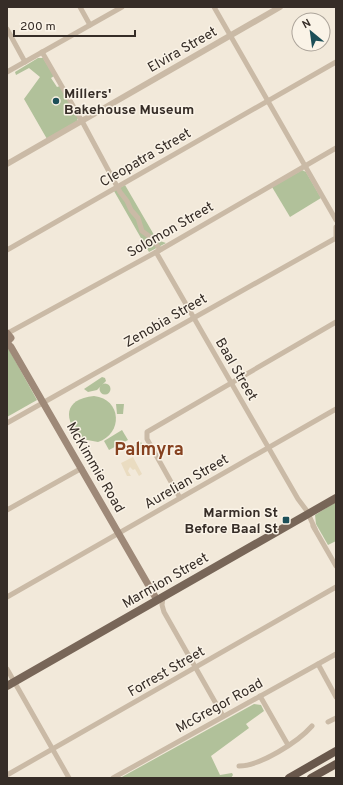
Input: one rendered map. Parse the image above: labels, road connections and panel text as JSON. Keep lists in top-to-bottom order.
{
  "streets": {
    "main road": ["McKimmie Road", "Marmion Street"],
    "street": [
      "Elvira Street",
      "Cleopatra Street",
      "Solomon Street",
      "Zenobia Street",
      "Baal Street",
      "Aurelian Street",
      "Forrest Street",
      "McGregor Road"
    ]
  },
  "crossings": [
    ["Elvira Street", "Baal Street"],
    ["Cleopatra Street", "Baal Street"],
    ["Solomon Street", "Baal Street"],
    ["Solomon Street", "McKimmie Road"],
    ["Zenobia Street", "Baal Street"],
    ["Zenobia Street", "McKimmie Road"],
    ["Baal Street", "Aurelian Street"],
    ["Baal Street", "Marmion Street"],
    ["McKimmie Road", "Aurelian Street"],
    ["McKimmie Road", "Marmion Street"],
    ["McKimmie Road", "Forrest Street"],
    ["McKimmie Road", "McGregor Road"]
  ],
  "districts": ["Palmyra"],
  "places": {
    "other": ["Millers' Bakehouse Museum"],
    "transit": ["Marmion St Before Baal St"]
  },
  "scale_bar": "200 m",
  "north": "top left"
}
